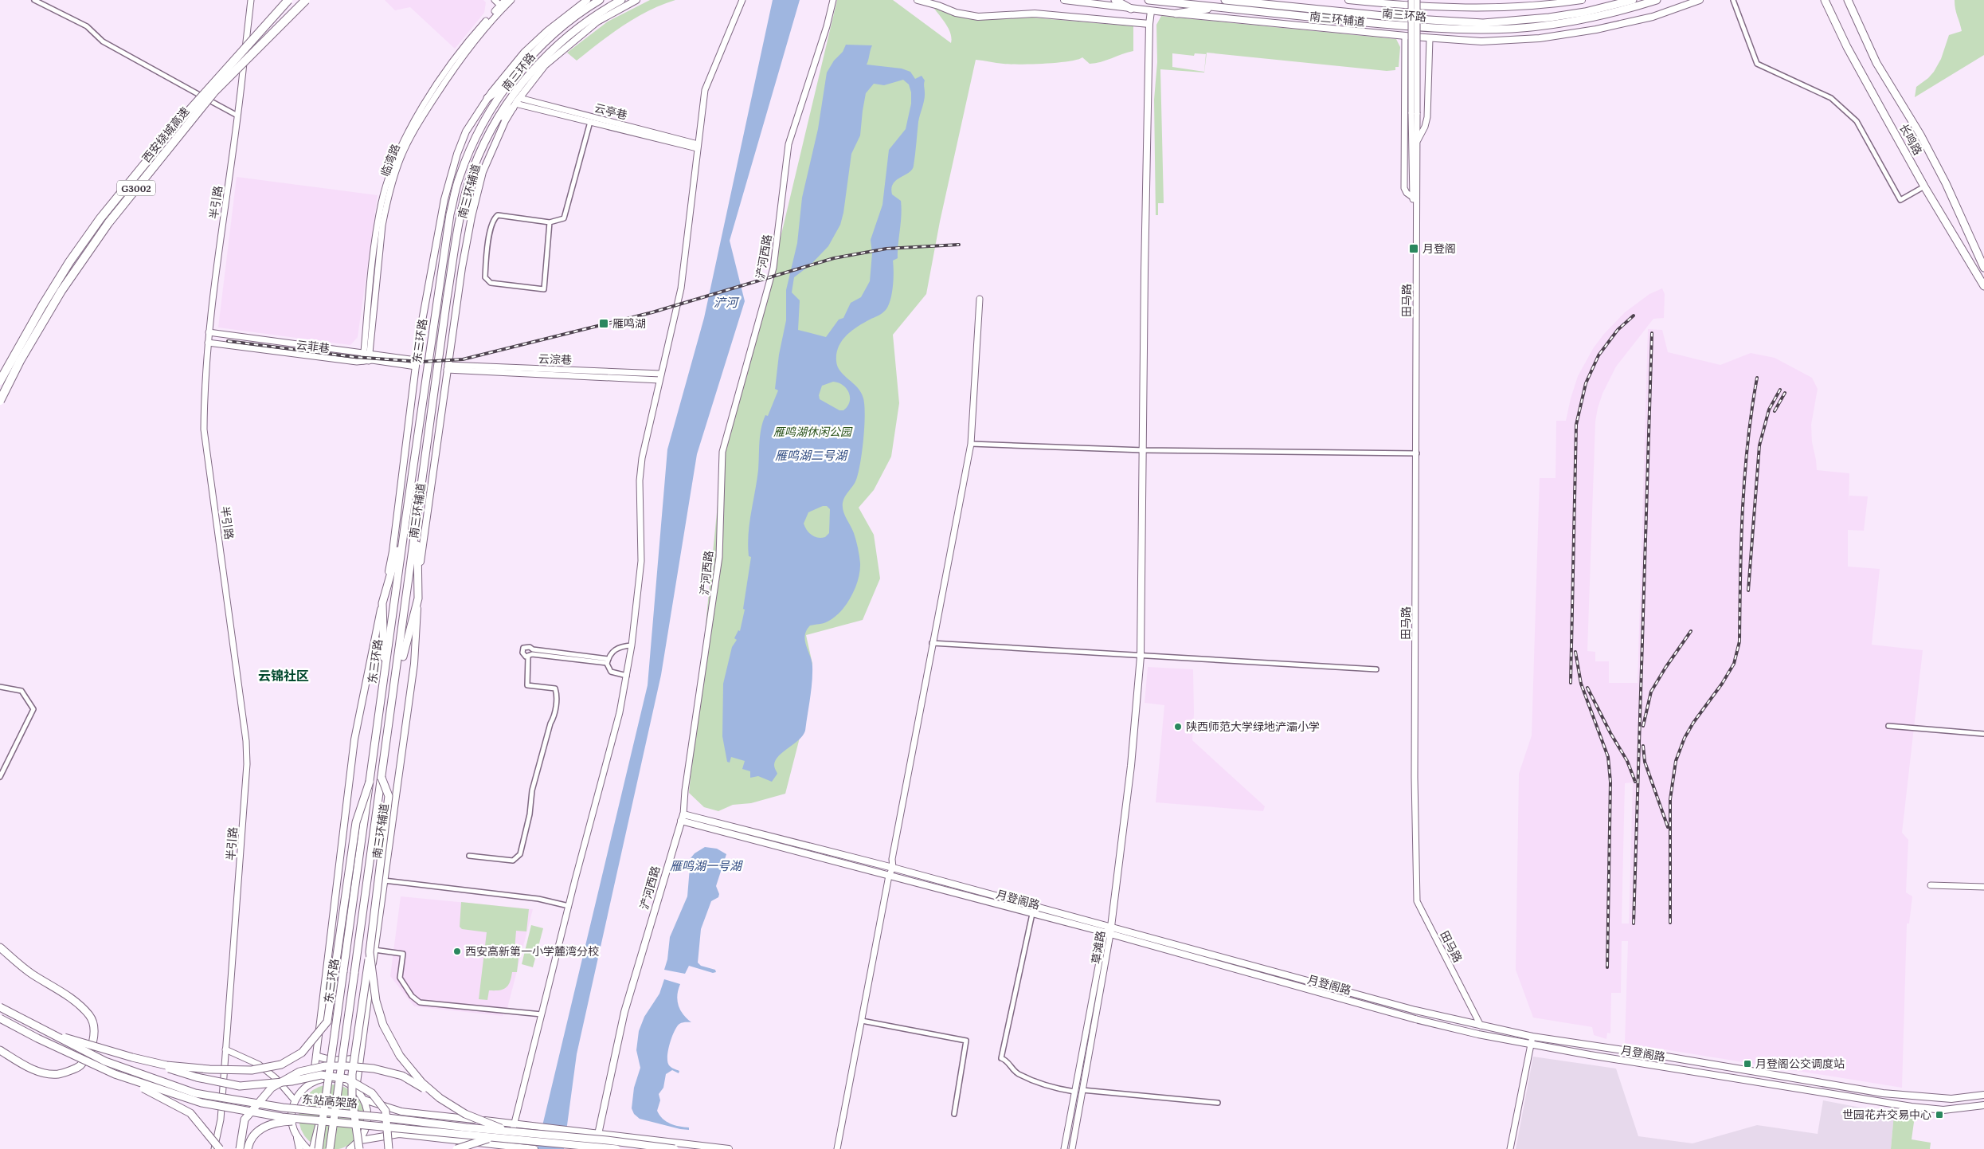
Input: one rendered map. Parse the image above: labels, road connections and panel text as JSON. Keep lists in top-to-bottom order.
{
  "streets": {
    "highway": ["西安绕城高速", "G3002"],
    "main road": [
      "南三环路",
      "南三环辅道",
      "长鸣路",
      "浐河西路",
      "东三环路",
      "月登阁路",
      "东站高架路"
    ],
    "street": [
      "云亭巷",
      "临湾路",
      "半引路",
      "田马路",
      "云菲巷",
      "云淙巷",
      "草滩路"
    ]
  },
  "crossings": [
    ["南三环路", "东三环路"],
    ["南三环辅道", "云亭巷"],
    ["南三环辅道", "云菲巷"],
    ["南三环辅道", "云淙巷"],
    ["临湾路", "云菲巷"],
    ["半引路", "云菲巷"],
    ["浐河西路", "月登阁路"],
    ["田马路", "月登阁路"],
    ["月登阁路", "草滩路"]
  ],
  "districts": ["云锦社区"],
  "water": ["浐河", "雁鸣湖二号湖", "雁鸣湖一号湖"],
  "parks": ["雁鸣湖休闲公园"],
  "places": {
    "transit": [
      "月登阁",
      "雁鸣湖",
      "月登阁公交调度站",
      "世园花卉交易中心"
    ],
    "other": ["陕西师范大学绿地浐灞小学", "西安高新第一小学麓湾分校"]
  }
}
